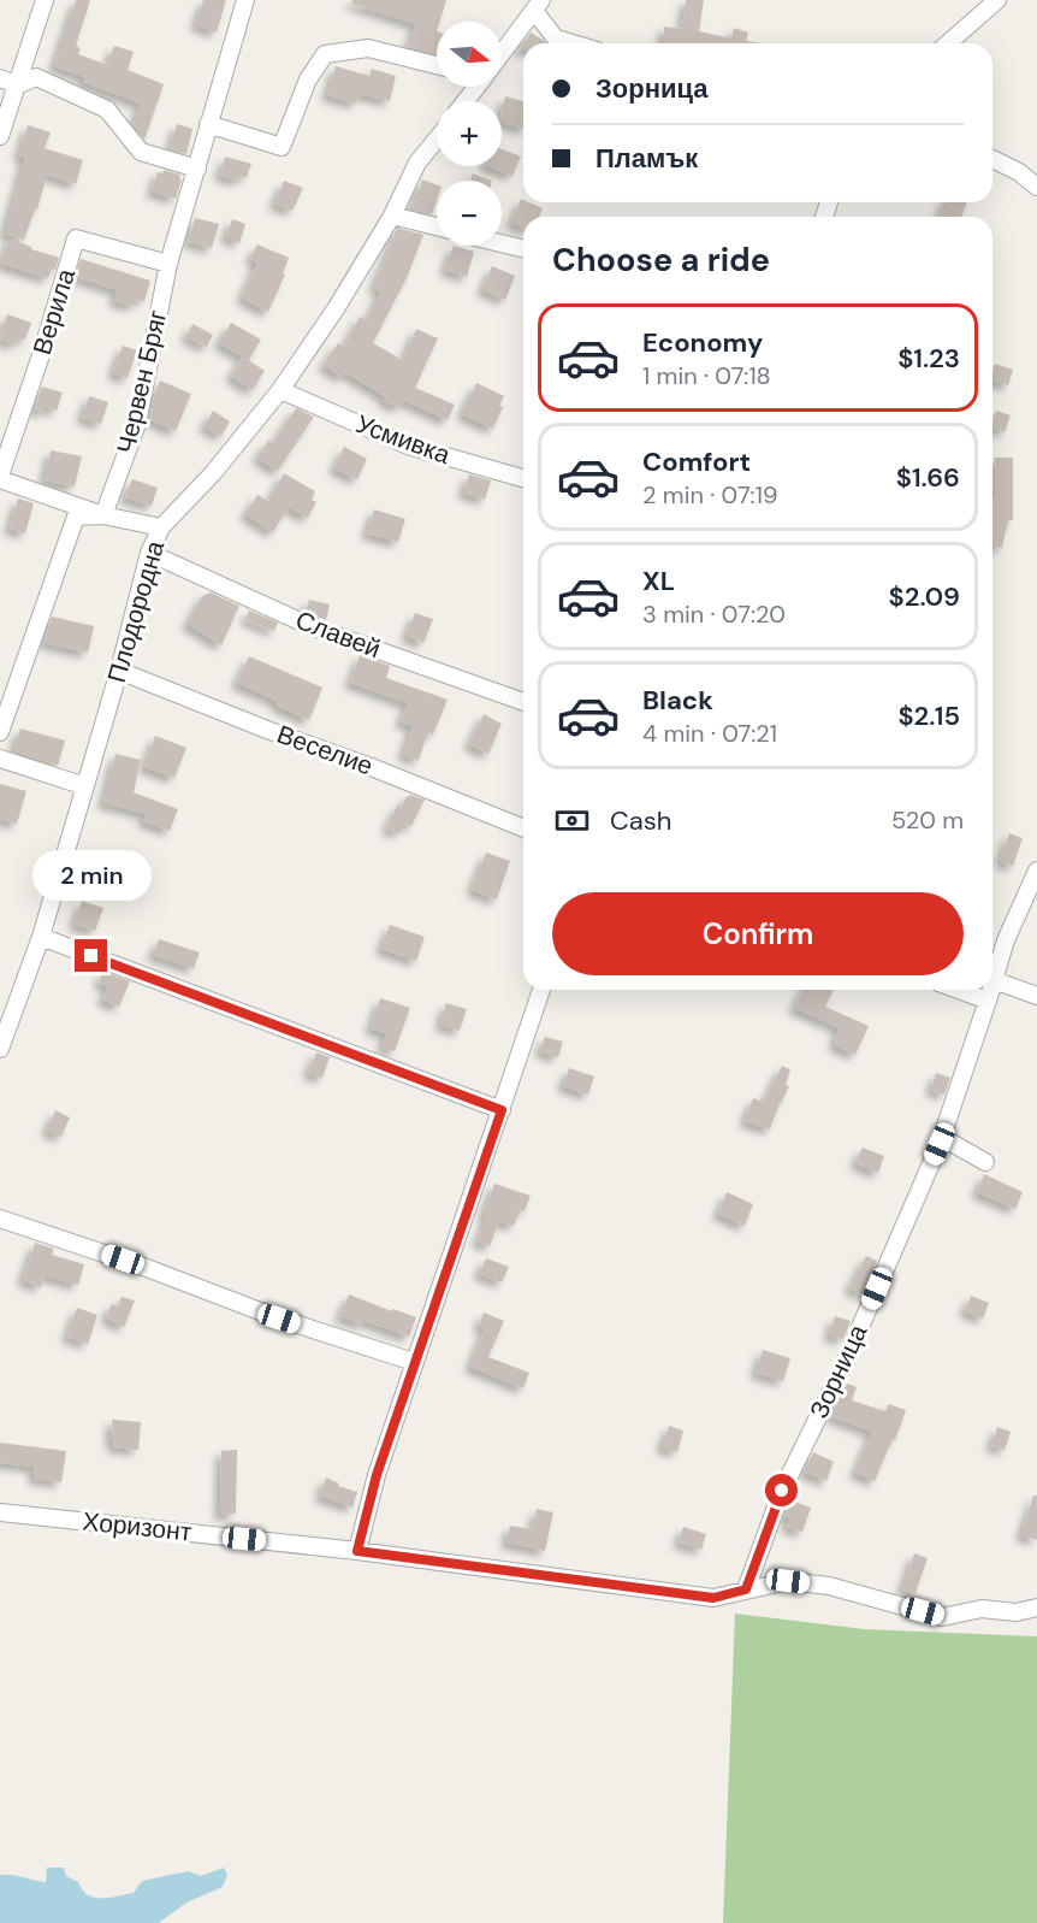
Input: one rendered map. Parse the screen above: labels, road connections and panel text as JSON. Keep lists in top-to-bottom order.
{
  "streets": {
    "street": [
      "Верила",
      "Червен Бряг",
      "Усмивка",
      "Плодородна",
      "Славей",
      "Веселие",
      "Зорница",
      "Хоризонт"
    ]
  },
  "crossings": [
    ["Верила", "Червен Бряг"],
    ["Усмивка", "Плодородна"],
    ["Плодородна", "Славей"],
    ["Плодородна", "Веселие"],
    ["Зорница", "Хоризонт"]
  ],
  "north": "right",
  "page": {
    "map_buttons": ["+", "−"],
    "banner": ["Зорница", "Пламък"],
    "heading": "Choose a ride",
    "list": [
      {
        "name": "Economy",
        "note": "1 min · 07:18",
        "value": "$1.23"
      },
      {
        "name": "Comfort",
        "note": "2 min · 07:19",
        "value": "$1.66"
      },
      {
        "name": "XL",
        "note": "3 min · 07:20",
        "value": "$2.09"
      },
      {
        "name": "Black",
        "note": "4 min · 07:21",
        "value": "$2.15"
      }
    ],
    "pay": ["Cash", "520 m"],
    "bubble": "2 min",
    "buttons": "Confirm"
  }
}
